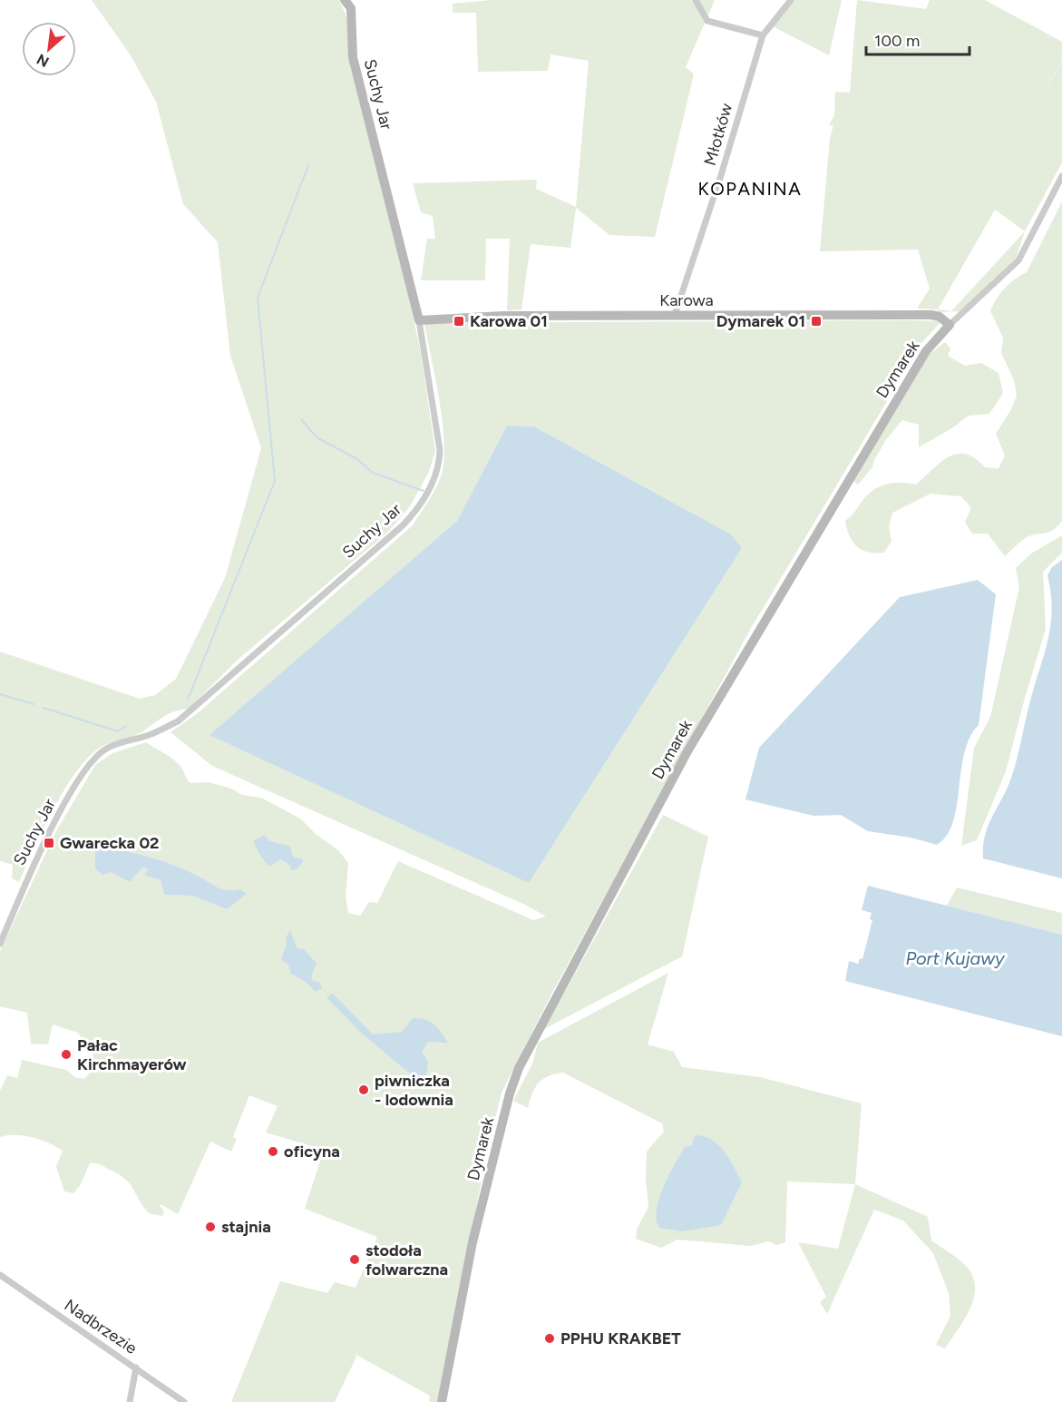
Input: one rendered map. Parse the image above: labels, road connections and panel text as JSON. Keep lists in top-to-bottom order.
{
  "streets": {
    "street": [
      "Suchy Jar",
      "Młotków",
      "Karowa",
      "Dymarek",
      "Nadbrzezie"
    ]
  },
  "crossings": [
    ["Suchy Jar", "Karowa"],
    ["Młotków", "Karowa"],
    ["Karowa", "Dymarek"]
  ],
  "districts": ["KOPANINA"],
  "water": ["Port Kujawy"],
  "places": {
    "transit": ["Karowa 01", "Dymarek 01", "Gwarecka 02"],
    "other": [
      "Pałac Kirchmayerów",
      "piwniczka - lodownia",
      "oficyna",
      "stajnia",
      "stodoła folwarczna",
      "PPHU KRAKBET"
    ]
  },
  "scale_bar": "100 m",
  "north": "bottom left"
}
